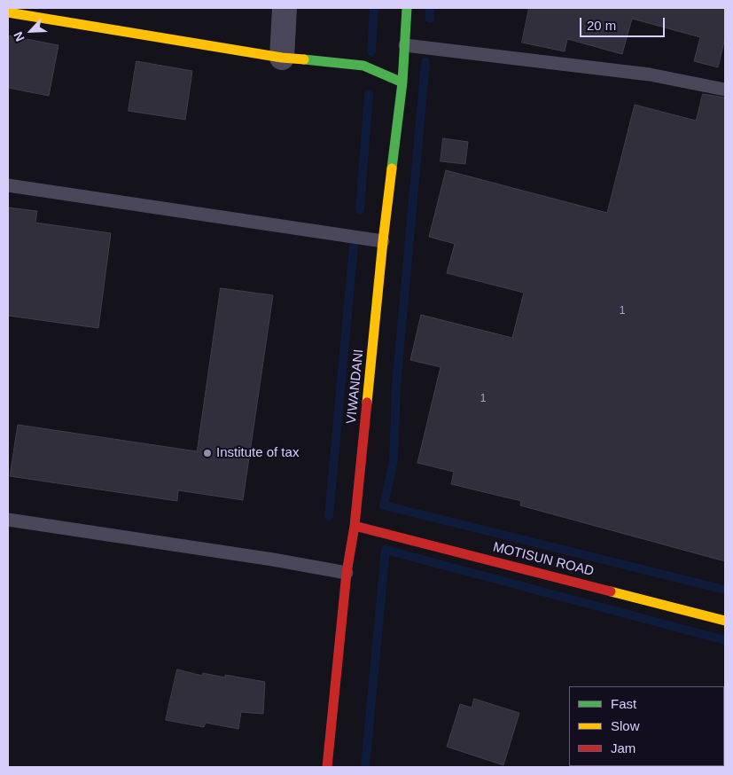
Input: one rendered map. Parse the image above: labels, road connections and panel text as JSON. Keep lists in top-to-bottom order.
{
  "streets": {
    "street": ["VIWANDANI", "MOTISUN ROAD"]
  },
  "crossings": [
    ["VIWANDANI", "MOTISUN ROAD"]
  ],
  "places": ["Institute of tax"],
  "house_numbers": ["1", "1"],
  "legend": ["Fast", "Slow", "Jam"],
  "scale_bar": "20 m",
  "north": "bottom left"
}
